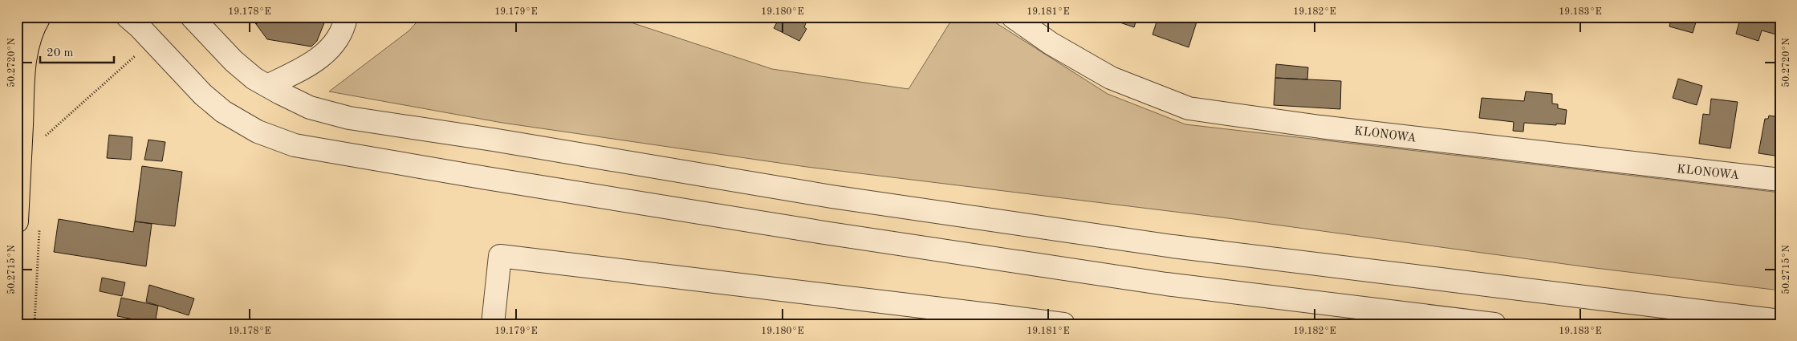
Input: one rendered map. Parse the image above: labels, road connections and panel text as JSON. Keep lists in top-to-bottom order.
{
  "streets": {
    "street": ["KLONOWA"]
  },
  "scale_bar": "20 m",
  "coordinates": [
    "19.178°E",
    "19.179°E",
    "19.180°E",
    "19.181°E",
    "19.182°E",
    "19.183°E",
    "50.2720°N",
    "50.2715°N"
  ]
}
